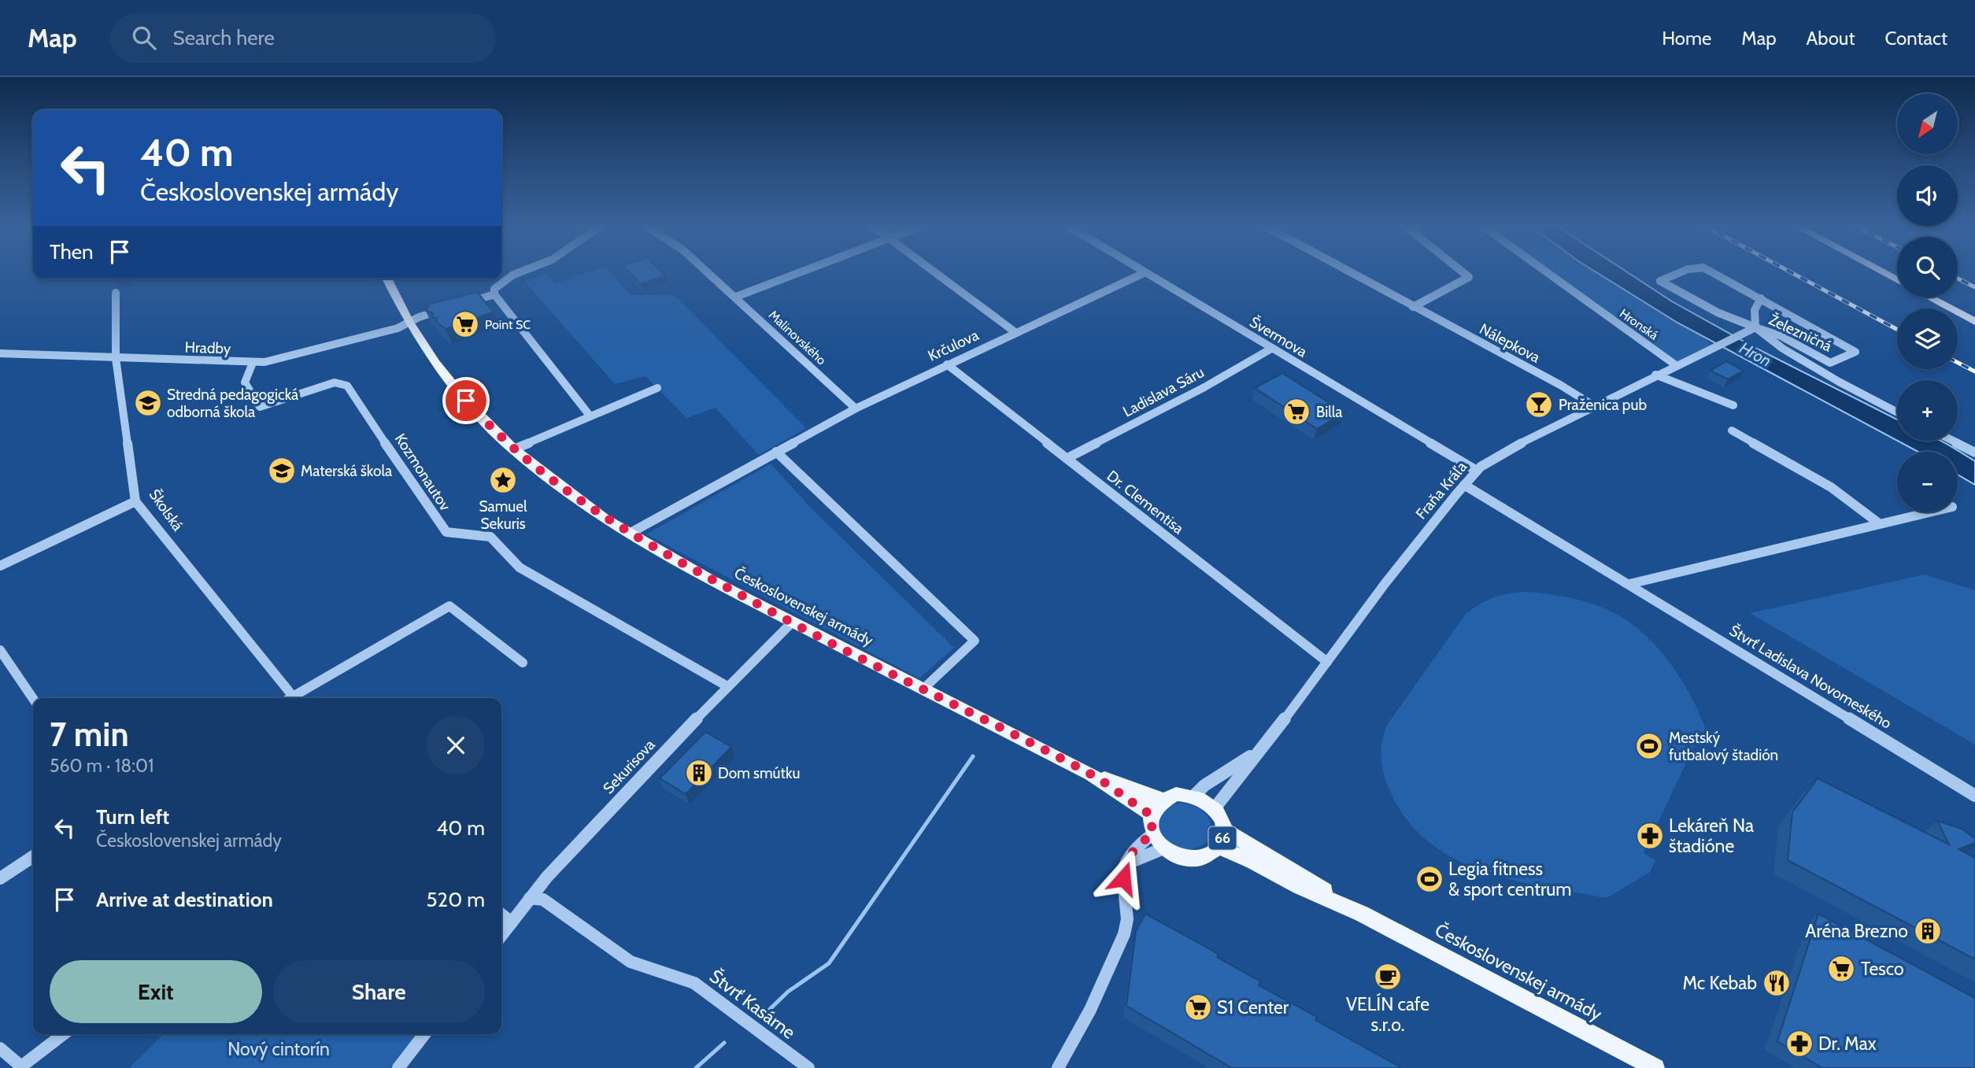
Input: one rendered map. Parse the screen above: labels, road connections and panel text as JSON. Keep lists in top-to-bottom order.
{
  "streets": {
    "main road": ["Československej armády", "66"],
    "street": [
      "Hronská",
      "Železničná",
      "Švermova",
      "Malinovského",
      "Nálepkova",
      "Krčulova",
      "Hradby",
      "Ladislava Sáru",
      "Kozmonautov",
      "Fraňa Kráľa",
      "Dr. Clementisa",
      "Školská",
      "Štvrť Ladislava Novomeského",
      "Sekurisova",
      "Štvrť Kasárne"
    ]
  },
  "crossings": [
    ["Hronská", "Fraňa Kráľa"],
    ["Železničná", "Fraňa Kráľa"],
    ["Švermova", "Krčulova"],
    ["Švermova", "Ladislava Sáru"],
    ["Švermova", "Fraňa Kráľa"],
    ["Malinovského", "Krčulova"],
    ["Nálepkova", "Fraňa Kráľa"],
    ["Krčulova", "Dr. Clementisa"],
    ["Krčulova", "Československej armády"],
    ["Hradby", "Kozmonautov"],
    ["Hradby", "Školská"],
    ["Hradby", "Československej armády"],
    ["Ladislava Sáru", "Dr. Clementisa"],
    ["Kozmonautov", "Sekurisova"],
    ["Fraňa Kráľa", "Dr. Clementisa"],
    ["Fraňa Kráľa", "Československej armády"],
    ["Fraňa Kráľa", "Štvrť Ladislava Novomeského"],
    ["Fraňa Kráľa", "66"],
    ["Československej armády", "Sekurisova"],
    ["Československej armády", "66"],
    ["Sekurisova", "Štvrť Kasárne"]
  ],
  "water": ["Hron"],
  "parks": ["Nový cintorín"],
  "places": {
    "supermarket": [
      "Point SC",
      "Billa",
      "Tesco",
      "S1 Center"
    ],
    "school or university": ["Stredná pedagogická odborná škola", "Materská škola"],
    "bar": ["Praženica pub"],
    "place": ["Samuel Sekuris"],
    "sports": ["Mestský futbalový štadión", "Legia fitness & sport centrum"],
    "building": ["Dom smútku", "Aréna Brezno"],
    "pharmacy": ["Lekáreň Na štadióne", "Dr. Max"],
    "cafe": ["VELÍN cafe s.r.o."],
    "restaurant": ["Mc Kebab"]
  },
  "north": "bottom left",
  "page": {
    "header": "Map",
    "search": "Search here",
    "nav": [
      "Home",
      "Map",
      "About",
      "Contact"
    ],
    "map_buttons": ["+", "−"],
    "turn": ["40 m", "Československej armády"],
    "then": "Then",
    "heading": ["7 min", "560 m · 18:01"],
    "list": [
      {
        "name": "Turn left",
        "note": "Československej armády",
        "value": "40 m"
      },
      {
        "name": "Arrive at destination",
        "value": "520 m"
      }
    ],
    "buttons": ["Exit", "Share"]
  }
}
